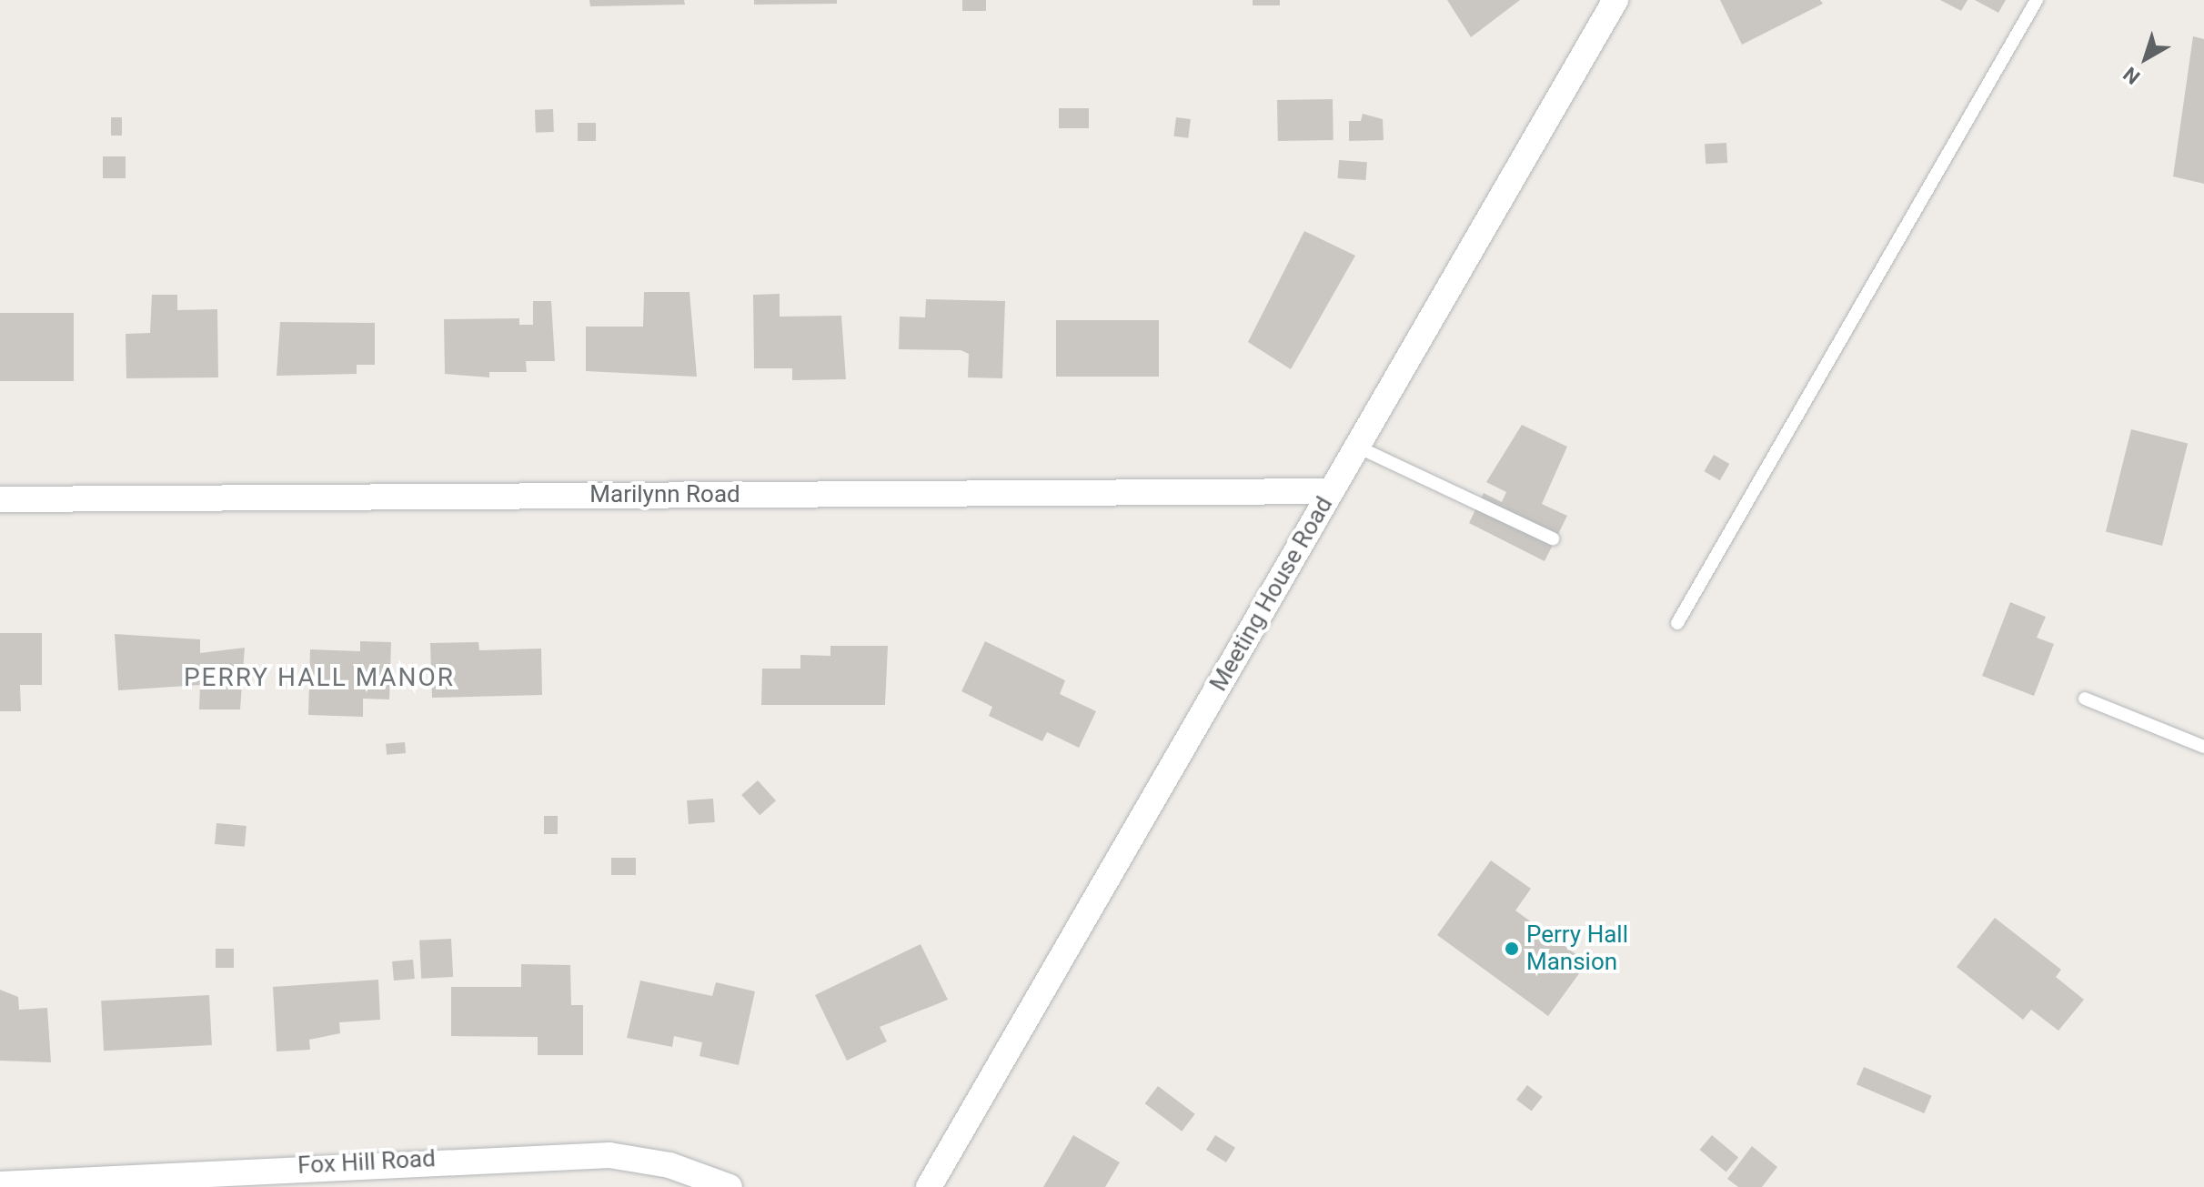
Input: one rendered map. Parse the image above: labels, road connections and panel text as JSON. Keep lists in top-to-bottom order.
{
  "streets": {
    "street": ["Marilynn Road", "Meeting House Road", "Fox Hill Road"]
  },
  "crossings": [
    ["Marilynn Road", "Meeting House Road"]
  ],
  "districts": ["PERRY HALL MANOR"],
  "places": ["Perry Hall Mansion"],
  "north": "bottom left"
}
